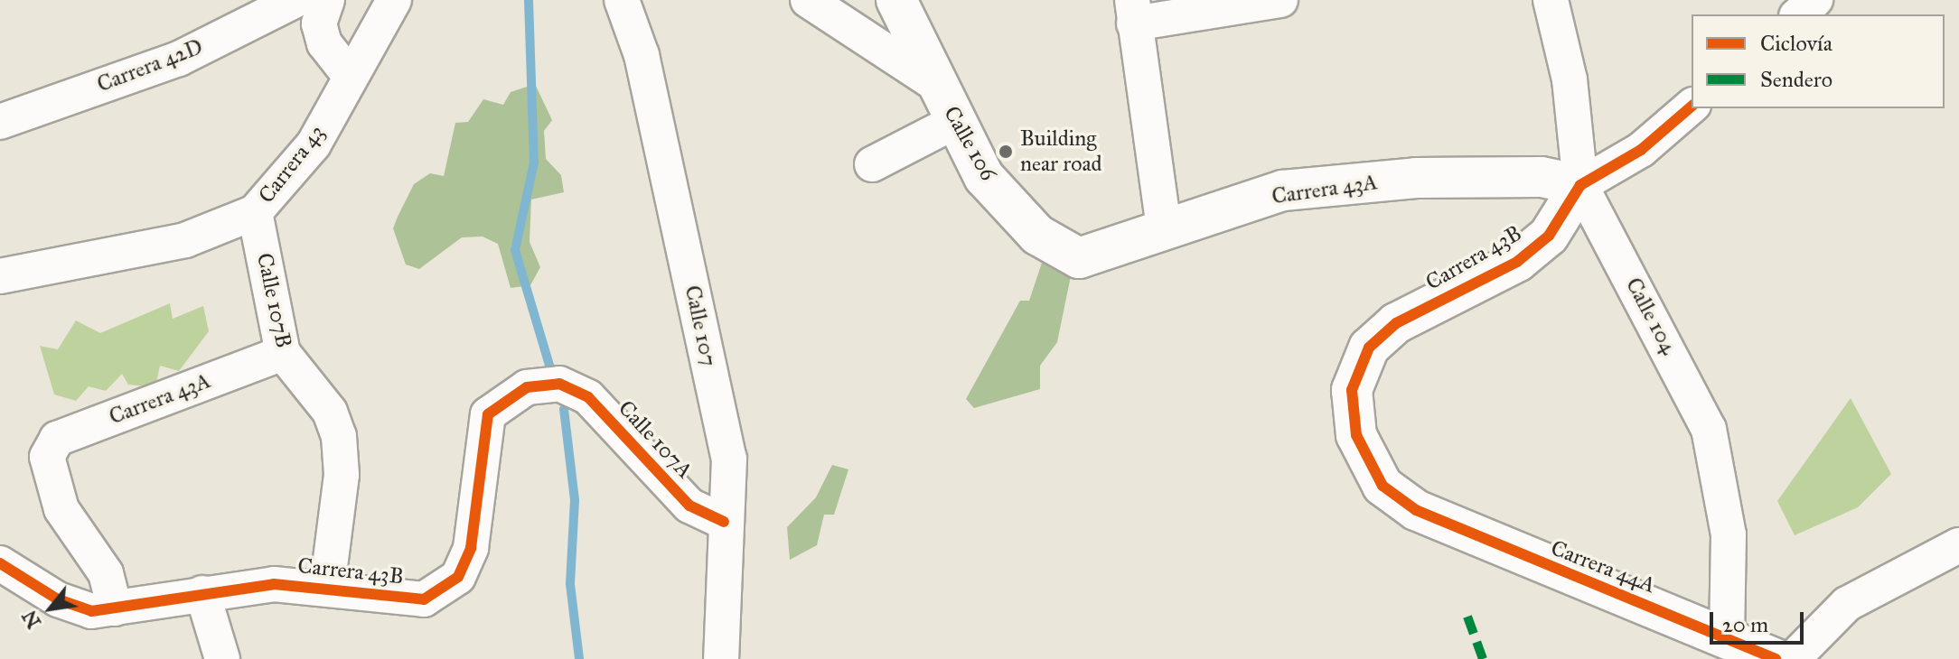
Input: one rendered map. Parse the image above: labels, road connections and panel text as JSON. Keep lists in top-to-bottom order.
{
  "streets": {
    "street": [
      "Carrera 42D",
      "Calle 106",
      "Carrera 43",
      "Carrera 43A",
      "Carrera 43B",
      "Calle 107B",
      "Calle 104",
      "Calle 107",
      "Calle 107A",
      "Carrera 44A"
    ]
  },
  "crossings": [
    ["Calle 106", "Carrera 43A"],
    ["Carrera 43", "Calle 107B"],
    ["Carrera 43A", "Carrera 43B"],
    ["Carrera 43A", "Calle 107B"],
    ["Carrera 43A", "Calle 104"],
    ["Carrera 43B", "Calle 107B"],
    ["Carrera 43B", "Calle 104"],
    ["Carrera 43B", "Calle 107A"],
    ["Carrera 43B", "Carrera 44A"],
    ["Calle 104", "Carrera 44A"],
    ["Calle 107", "Calle 107A"]
  ],
  "places": ["Building near road"],
  "legend": ["Ciclovía", "Sendero"],
  "scale_bar": "20 m",
  "north": "bottom left"
}
